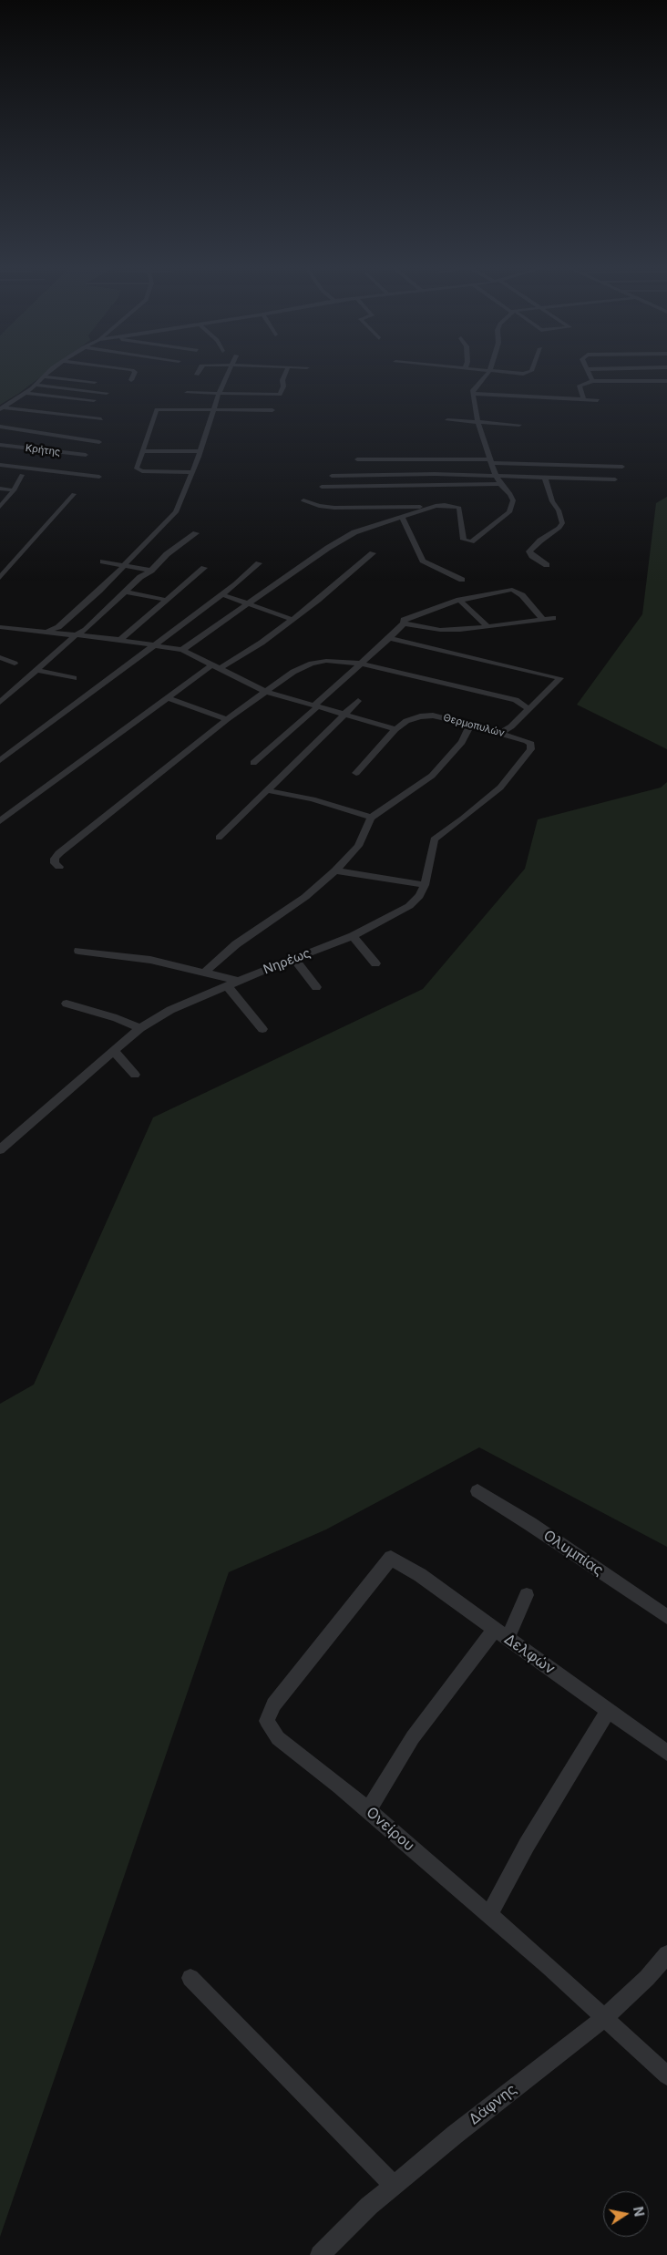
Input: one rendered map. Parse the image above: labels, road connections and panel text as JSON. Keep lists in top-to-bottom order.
{
  "streets": {
    "street": [
      "Κρήτης",
      "Θερμοπυλών",
      "Νηρέως",
      "Ολυμπίας",
      "Δελφών",
      "Ονείρου",
      "Δάφνης"
    ]
  },
  "crossings": [
    ["Θερμοπυλών", "Νηρέως"],
    ["Δελφών", "Ονείρου"],
    ["Ονείρου", "Δάφνης"]
  ],
  "north": "right"
}
